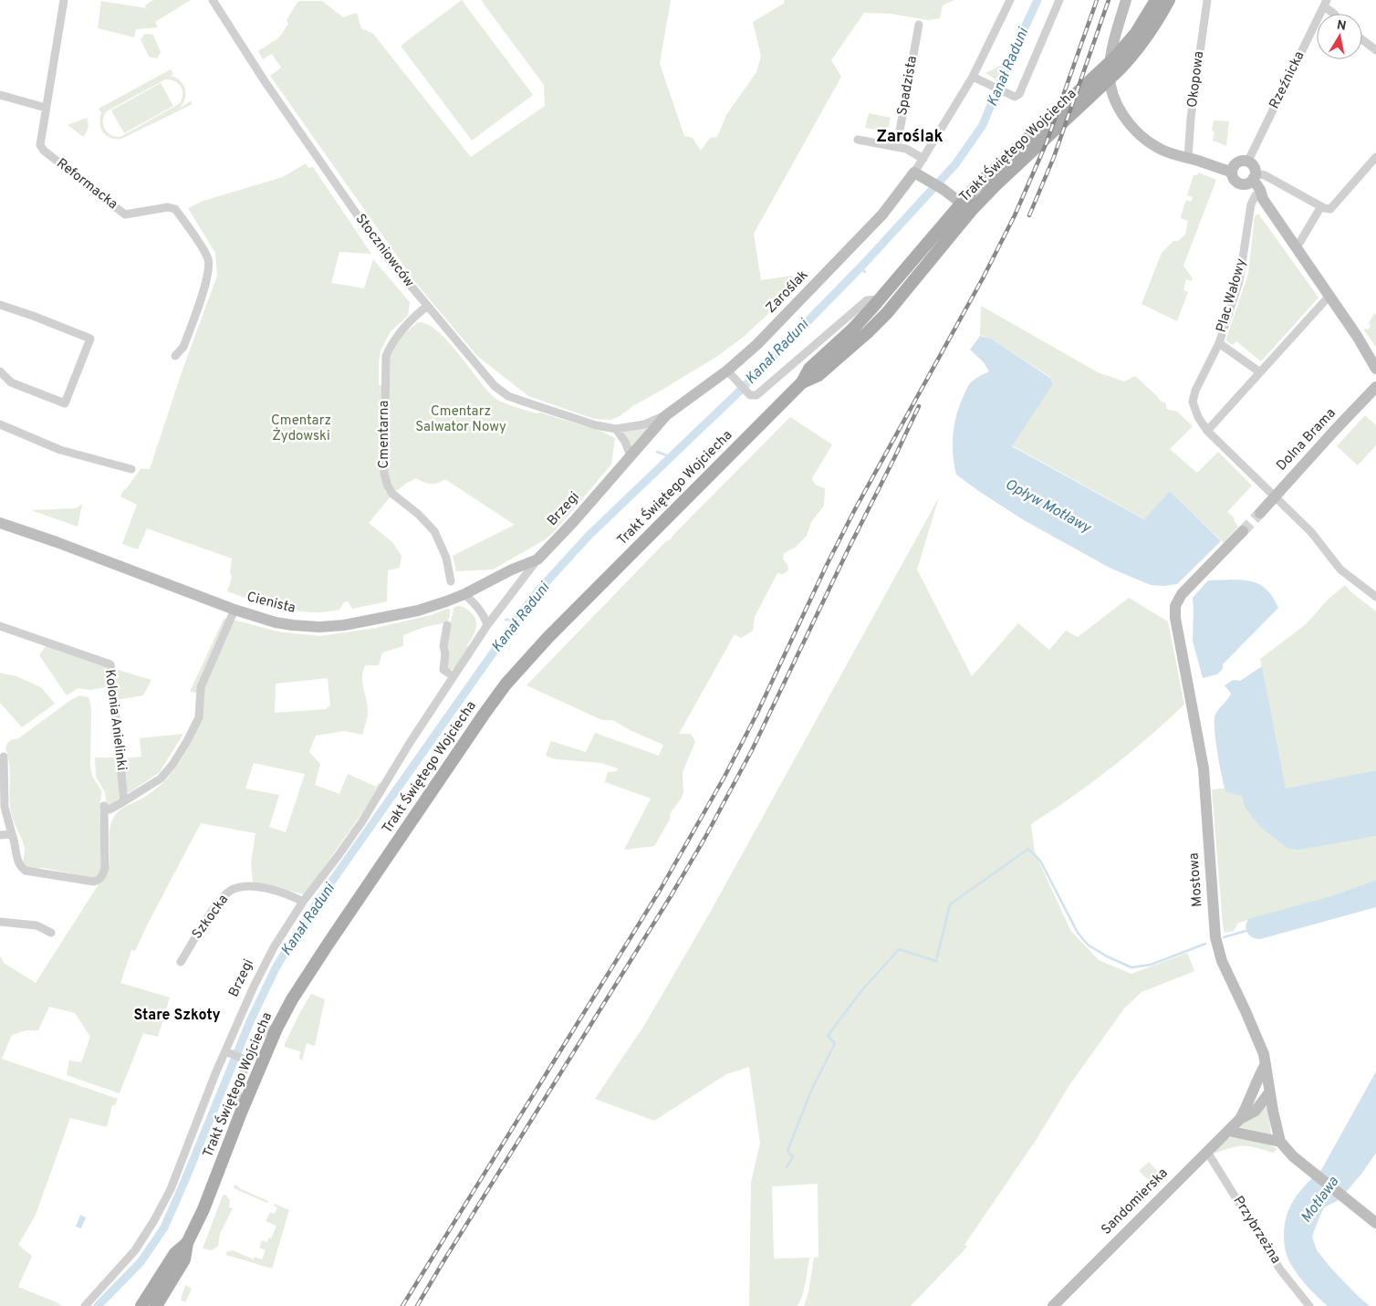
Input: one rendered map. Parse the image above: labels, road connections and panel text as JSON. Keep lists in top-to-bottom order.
{
  "streets": {
    "main road": ["Trakt Świętego Wojciecha"],
    "street": [
      "Okopowa",
      "Rzeźnicka",
      "Spadzista",
      "Reformacka",
      "Stoczniowców",
      "Zaroślak",
      "Plac Wałowy",
      "Cmentarna",
      "Dolna Brama",
      "Brzegi",
      "Cienista",
      "Kolonia Anielinki",
      "Mostowa",
      "Szkocka",
      "Sandomierska",
      "Przybrzeżna"
    ]
  },
  "crossings": [
    ["Trakt Świętego Wojciecha", "Zaroślak"],
    ["Stoczniowców", "Zaroślak"],
    ["Stoczniowców", "Cmentarna"],
    ["Stoczniowców", "Brzegi"],
    ["Zaroślak", "Brzegi"],
    ["Plac Wałowy", "Dolna Brama"],
    ["Brzegi", "Cienista"],
    ["Brzegi", "Szkocka"],
    ["Mostowa", "Sandomierska"],
    ["Sandomierska", "Przybrzeżna"]
  ],
  "districts": ["Zaroślak", "Stare Szkoty"],
  "water": ["Kanał Raduni", "Opływ Motławy", "Motława"],
  "parks": ["Cmentarz Salwator Nowy", "Cmentarz Żydowski"],
  "north": "top"
}
